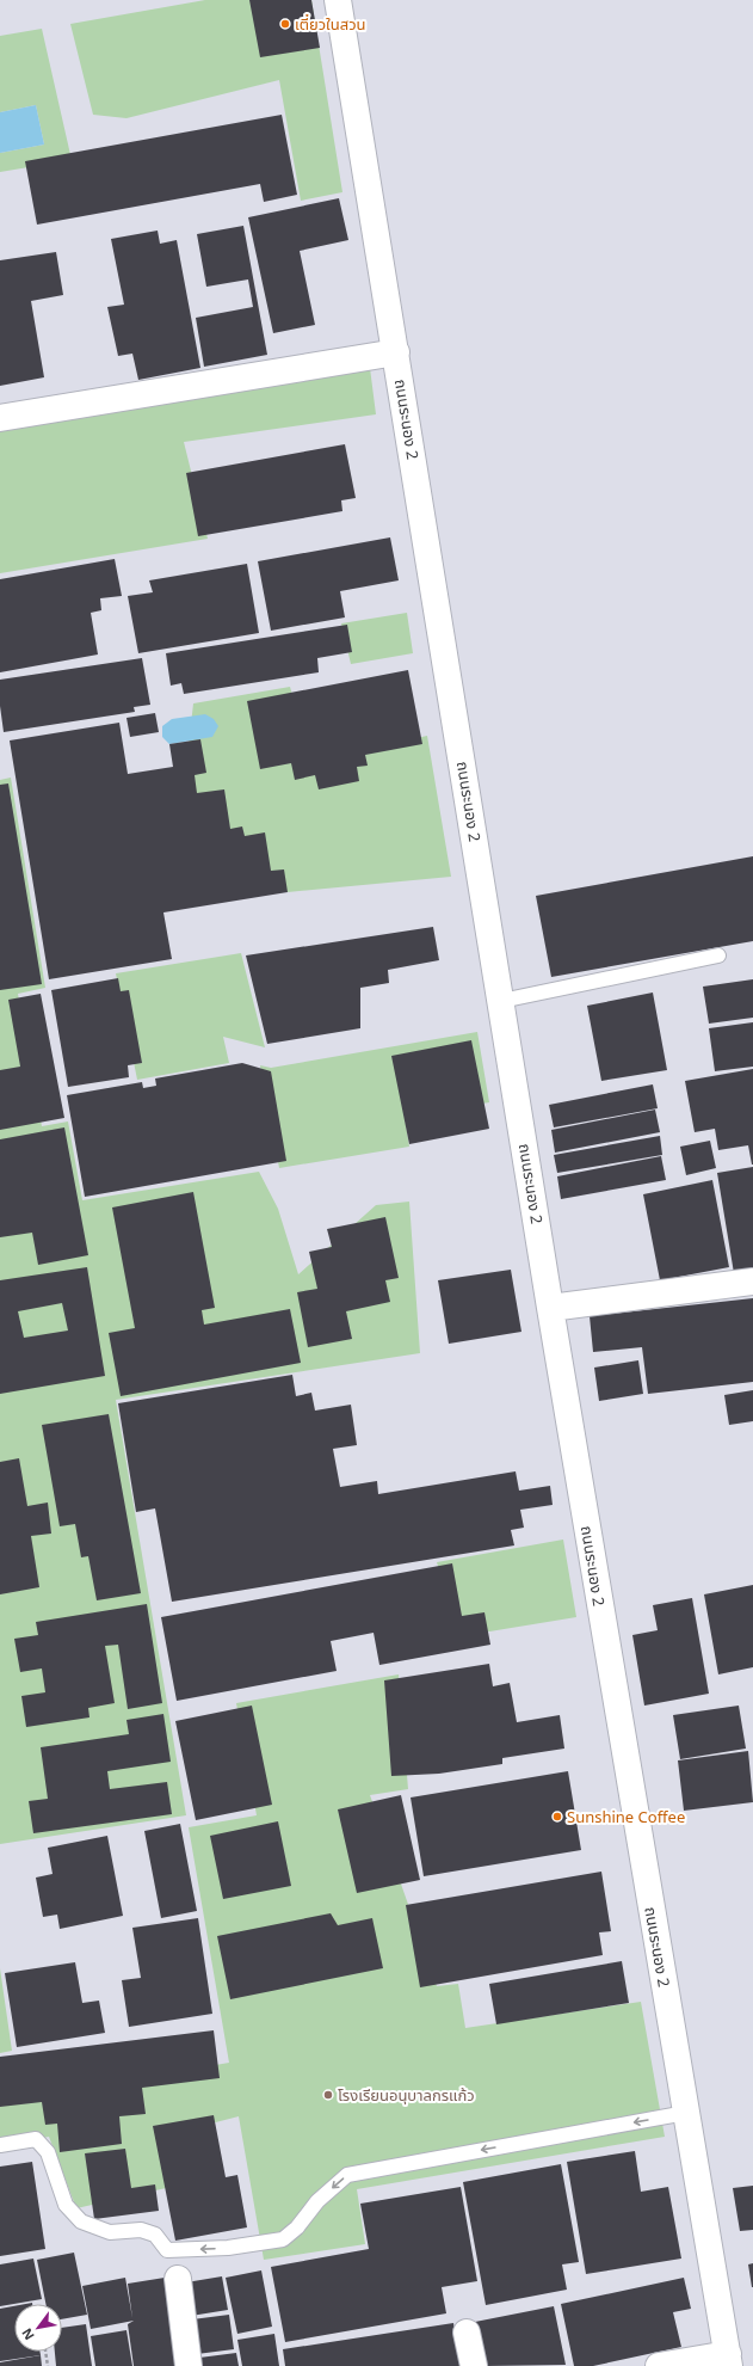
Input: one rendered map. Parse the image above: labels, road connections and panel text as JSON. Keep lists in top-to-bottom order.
{
  "streets": {
    "street": ["ถนนระนอง 2"]
  },
  "places": ["เตี๋ยวในสวน", "Sunshine Coffee", "โรงเรียนอนุบาลกรแก้ว"],
  "north": "bottom left"
}
